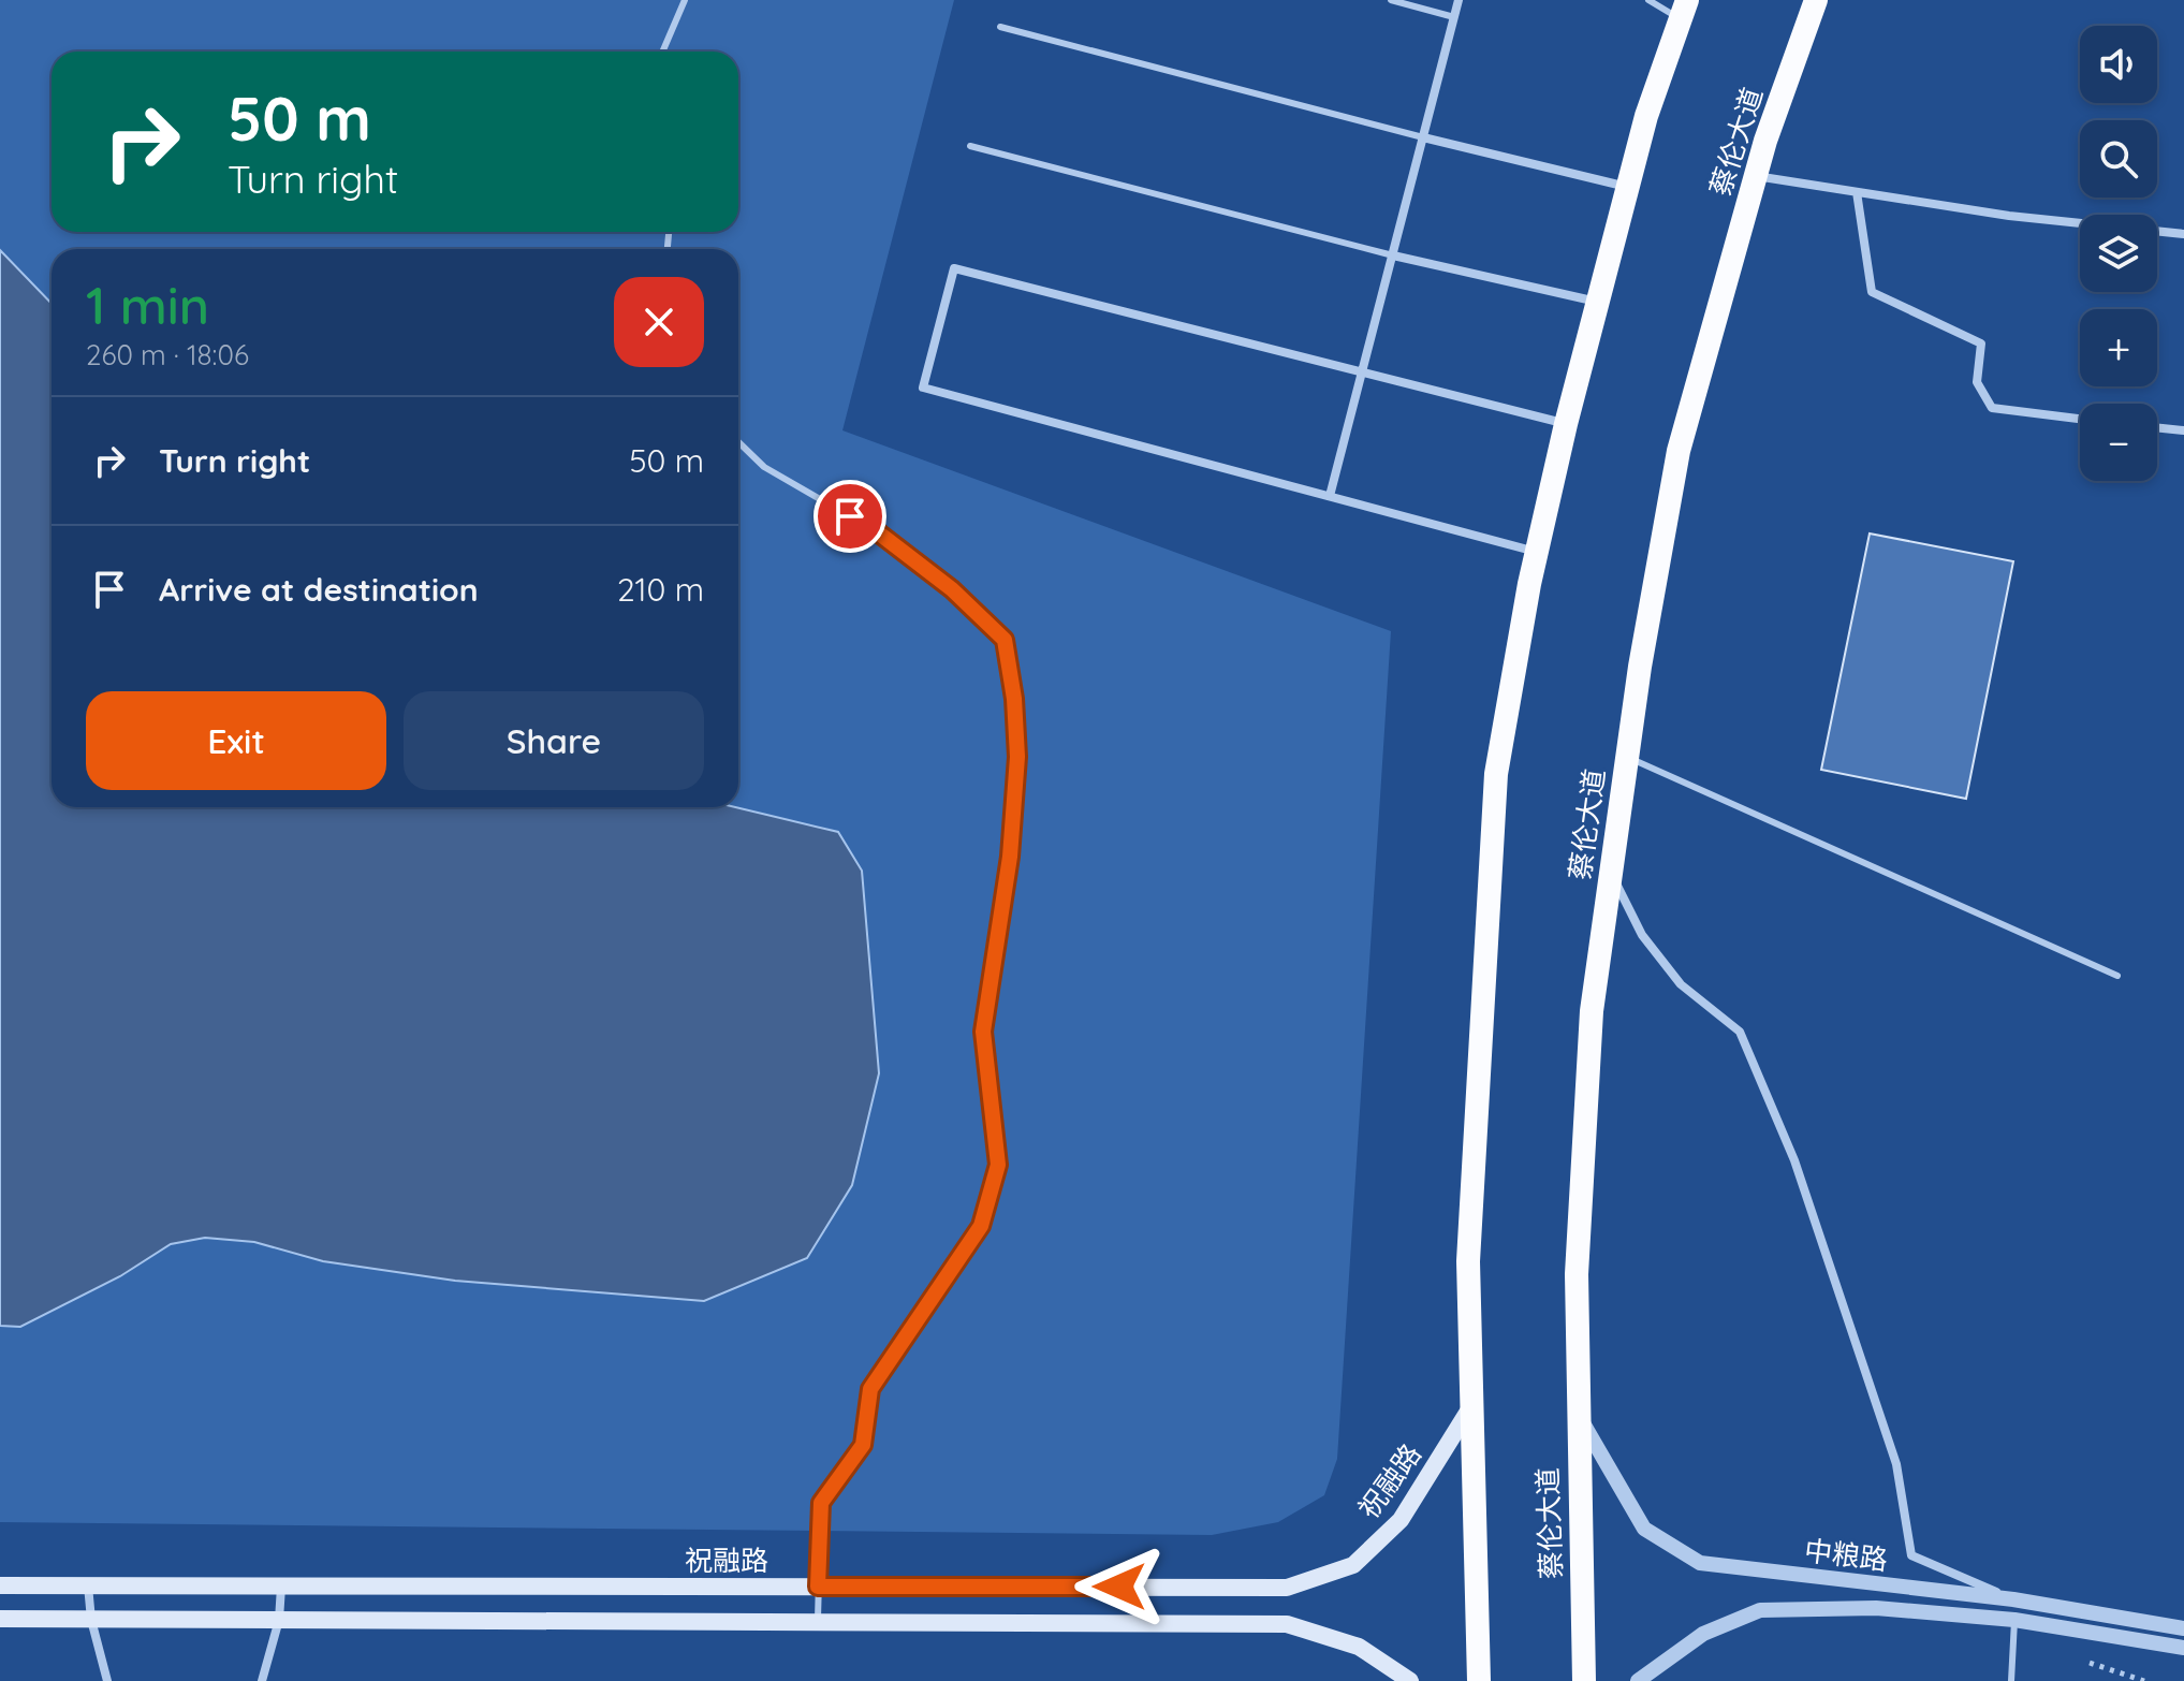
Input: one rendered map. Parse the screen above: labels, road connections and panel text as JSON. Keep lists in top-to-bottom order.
{
  "streets": {
    "highway": ["蔡伦大道"],
    "main road": ["祝融路"],
    "street": ["中粮路"]
  },
  "crossings": [
    ["蔡伦大道", "中粮路"]
  ],
  "page": {
    "map_buttons": ["+", "−"],
    "turn": ["50 m", "Turn right"],
    "heading": ["1 min", "260 m · 18:06"],
    "list": [
      {
        "name": "Turn right",
        "value": "50 m"
      },
      {
        "name": "Arrive at destination",
        "value": "210 m"
      }
    ],
    "buttons": ["Exit", "Share"]
  }
}
